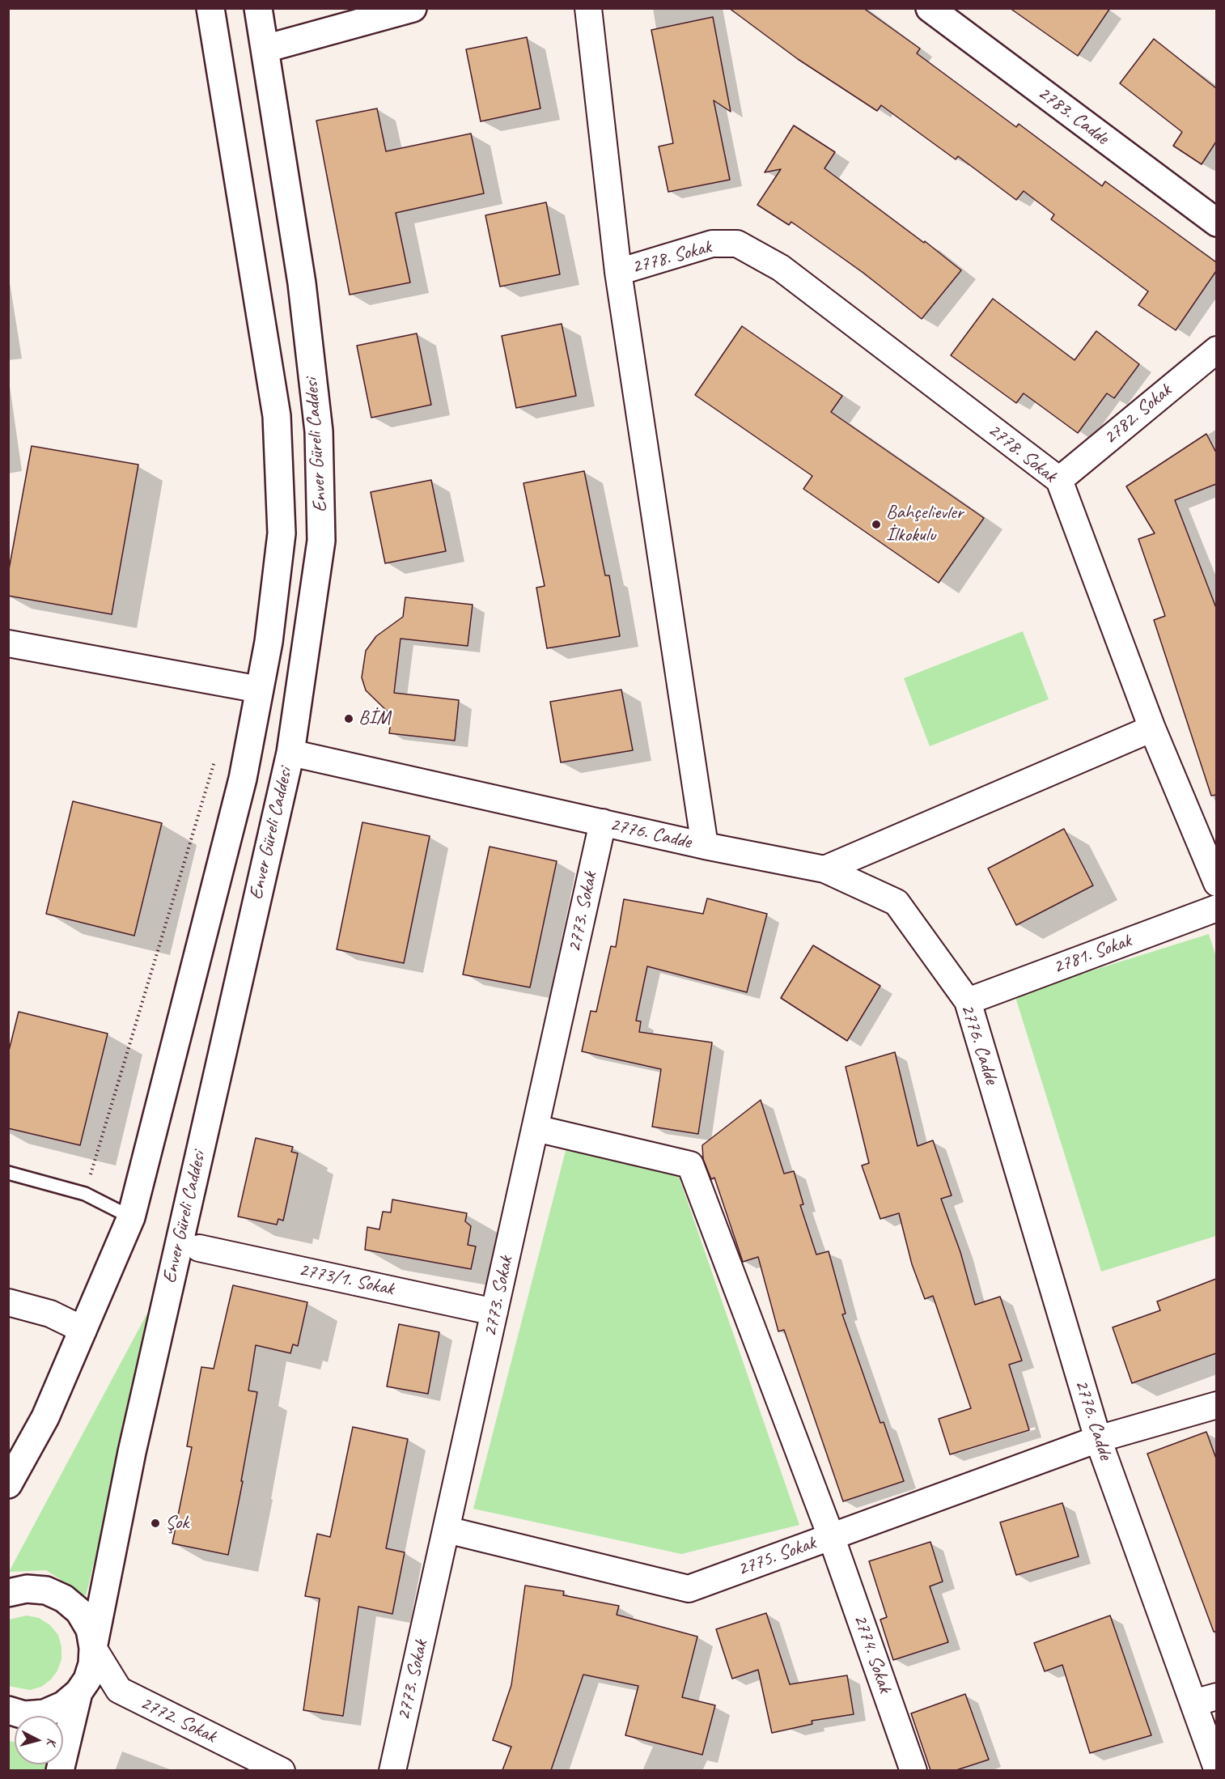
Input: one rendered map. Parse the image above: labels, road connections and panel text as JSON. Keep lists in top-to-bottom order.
{
  "streets": {
    "main road": ["2783. Cadde", "Enver Güreli Caddesi"],
    "street": [
      "2778. Sokak",
      "2782. Sokak",
      "2776. Cadde",
      "2773. Sokak",
      "2781. Sokak",
      "2773/1. Sokak",
      "2775. Sokak",
      "2774. Sokak",
      "2772. Sokak"
    ]
  },
  "crossings": [
    ["2778. Sokak", "2782. Sokak"],
    ["Enver Güreli Caddesi", "2776. Cadde"],
    ["Enver Güreli Caddesi", "2772. Sokak"],
    ["2776. Cadde", "2773. Sokak"],
    ["2776. Cadde", "2781. Sokak"],
    ["2776. Cadde", "2775. Sokak"],
    ["2773. Sokak", "2773/1. Sokak"],
    ["2773. Sokak", "2775. Sokak"],
    ["2773. Sokak", "2774. Sokak"],
    ["2775. Sokak", "2774. Sokak"]
  ],
  "places": ["Bahçelievler İlkokulu", "BİM", "Şok"],
  "north": "right"
}
